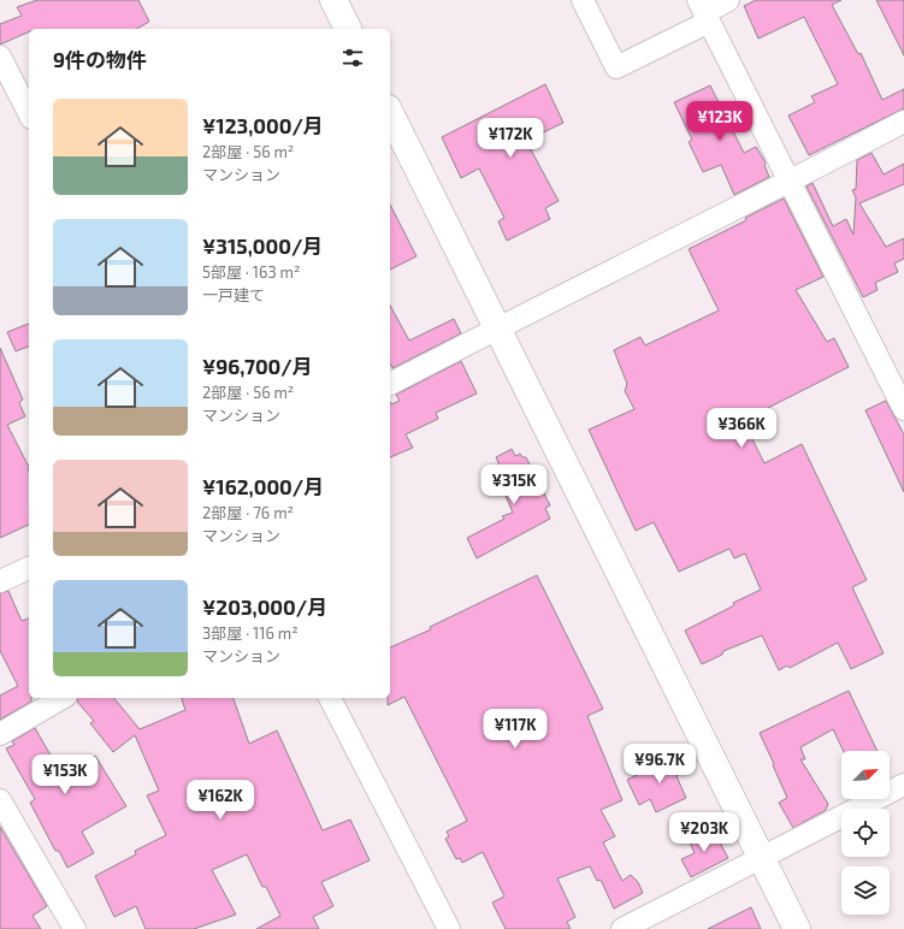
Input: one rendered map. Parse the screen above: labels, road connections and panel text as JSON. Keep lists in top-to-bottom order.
{
  "north": "top right",
  "page": {
    "heading": "9件の物件",
    "list": [
      {
        "name": "¥123,000/月",
        "note": "2部屋 · 56 m² · マンション"
      },
      {
        "name": "¥315,000/月",
        "note": "5部屋 · 163 m² · 一戸建て"
      },
      {
        "name": "¥96,700/月",
        "note": "2部屋 · 56 m² · マンション"
      },
      {
        "name": "¥162,000/月",
        "note": "2部屋 · 76 m² · マンション"
      },
      {
        "name": "¥203,000/月",
        "note": "3部屋 · 116 m² · マンション"
      }
    ],
    "price": [
      "¥123K",
      "¥172K",
      "¥366K",
      "¥315K",
      "¥117K",
      "¥96.7K",
      "¥153K",
      "¥162K",
      "¥203K"
    ]
  }
}
